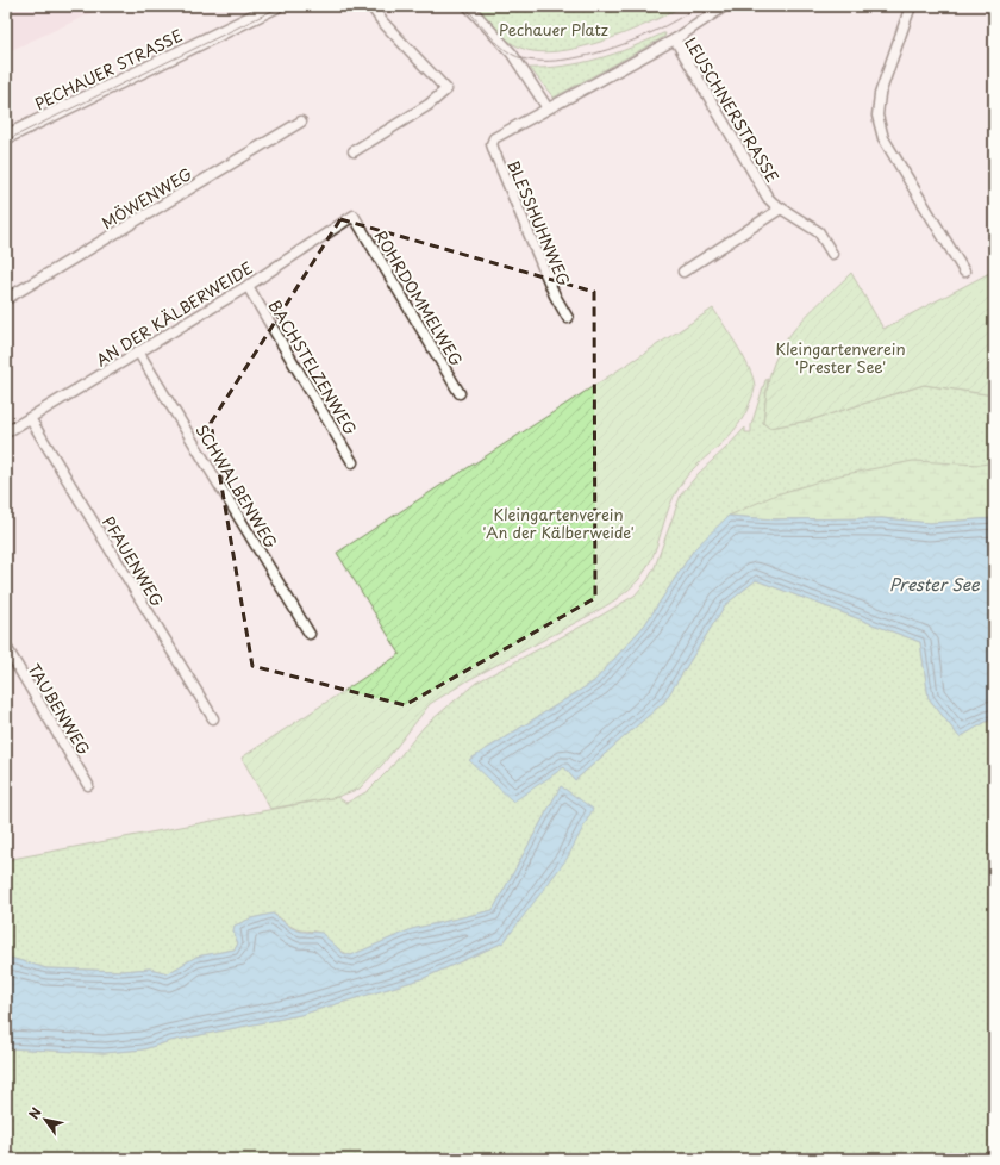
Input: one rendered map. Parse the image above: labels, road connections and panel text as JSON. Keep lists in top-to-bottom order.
{
  "streets": {
    "main road": ["PECHAUER STRASSE"],
    "street": [
      "LEUSCHNERSTRASSE",
      "MÖWENWEG",
      "BLESSHUHNWEG",
      "ROHRDOMMELWEG",
      "AN DER KÄLBERWEIDE",
      "BACHSTELZENWEG",
      "SCHWALBENWEG",
      "PFAUENWEG",
      "TAUBENWEG"
    ]
  },
  "crossings": [
    ["LEUSCHNERSTRASSE", "BLESSHUHNWEG"],
    ["ROHRDOMMELWEG", "AN DER KÄLBERWEIDE"],
    ["AN DER KÄLBERWEIDE", "BACHSTELZENWEG"],
    ["AN DER KÄLBERWEIDE", "SCHWALBENWEG"],
    ["AN DER KÄLBERWEIDE", "PFAUENWEG"]
  ],
  "water": ["Prester See"],
  "parks": ["Pechauer Platz", "Kleingartenverein 'Prester See'", "Kleingartenverein 'An der Kälberweide'"],
  "north": "top left"
}
